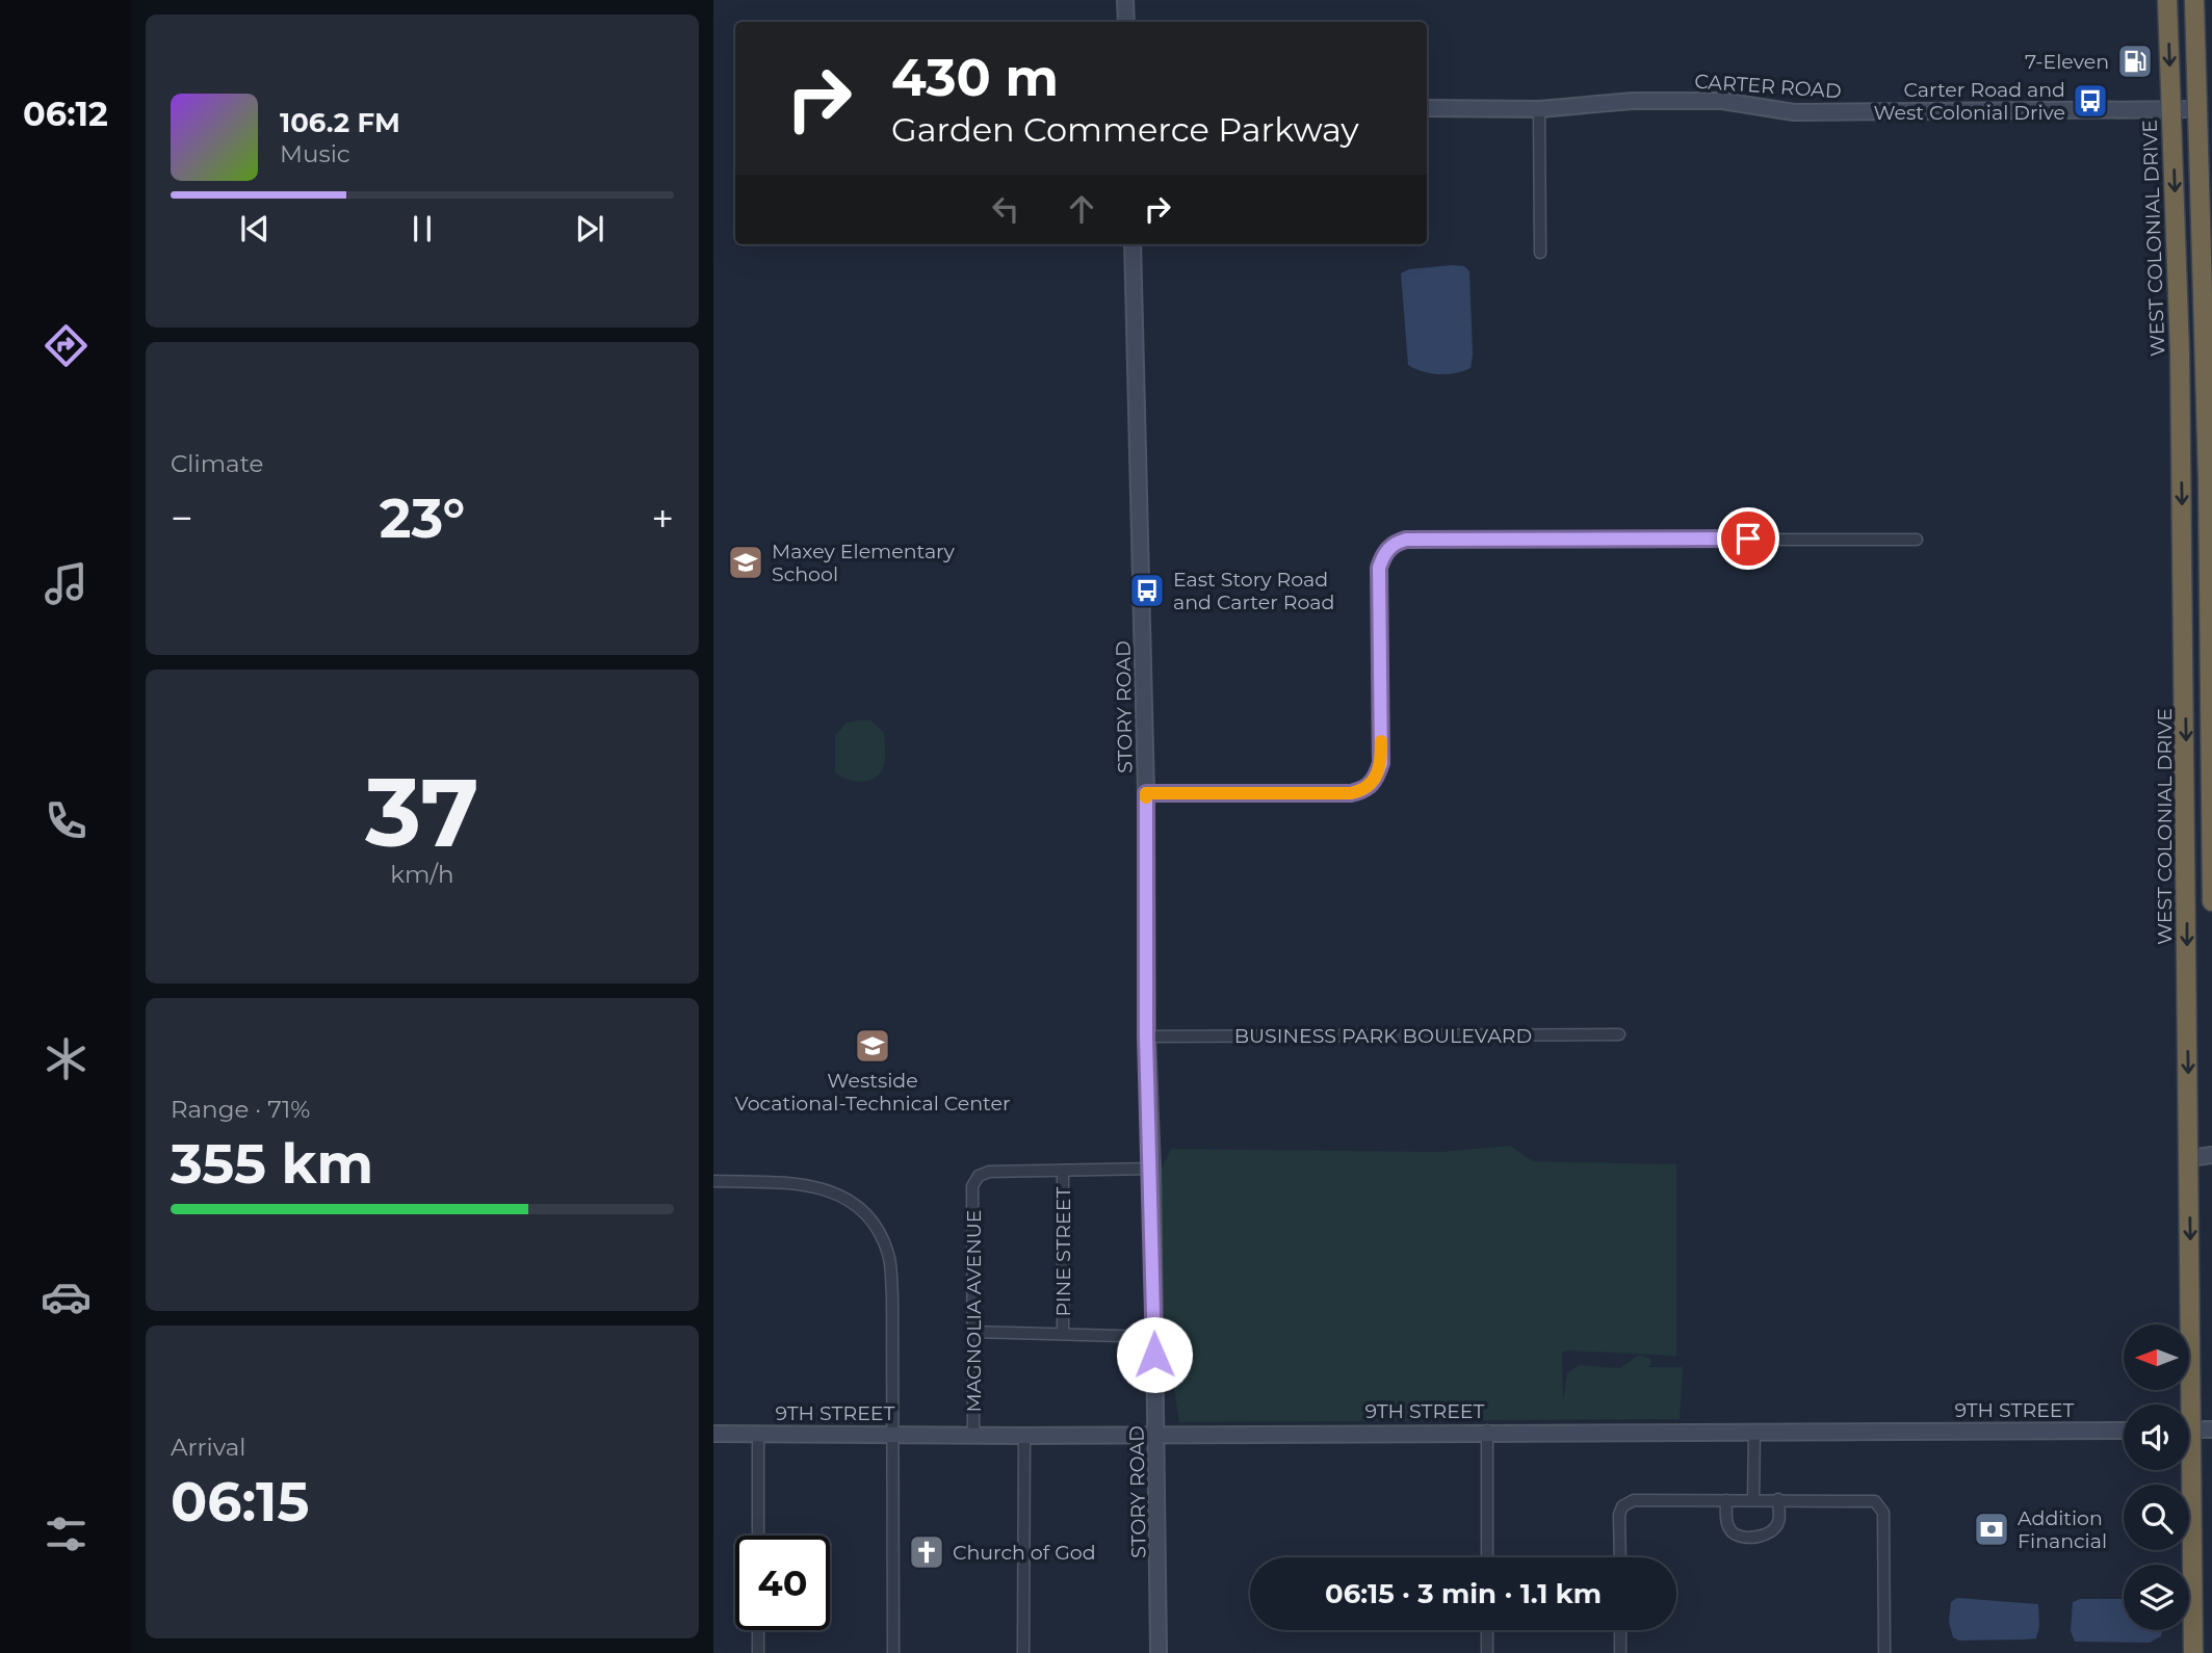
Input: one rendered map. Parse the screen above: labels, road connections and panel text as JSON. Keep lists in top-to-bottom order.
{
  "streets": {
    "highway": ["WEST COLONIAL DRIVE"],
    "street": [
      "CARTER ROAD",
      "STORY ROAD",
      "BUSINESS PARK BOULEVARD",
      "PINE STREET",
      "MAGNOLIA AVENUE",
      "9TH STREET"
    ]
  },
  "crossings": [
    ["CARTER ROAD", "WEST COLONIAL DRIVE"],
    ["STORY ROAD", "BUSINESS PARK BOULEVARD"],
    ["STORY ROAD", "9TH STREET"],
    ["PINE STREET", "MAGNOLIA AVENUE"],
    ["MAGNOLIA AVENUE", "9TH STREET"]
  ],
  "places": {
    "fuel station": ["7-Eleven"],
    "bus stop": ["Carter Road and West Colonial Drive", "East Story Road and Carter Road"],
    "school or university": ["Maxey Elementary School", "Westside Vocational-Technical Center"],
    "bank": ["Addition Financial"],
    "church": ["Church of God"]
  },
  "north": "left",
  "page": {
    "tabs": "06:12",
    "turn": ["430 m", "Garden Commerce Parkway"],
    "song": ["106.2 FM", "Music"],
    "tile": [
      "Climate",
      ["37", "km/h"],
      ["Range · 71%", "355 km"],
      ["Arrival", "06:15"]
    ],
    "heat": ["−", "23°", "+"],
    "limit": "40",
    "trip": "06:15 · 3 min · 1.1 km"
  }
}
